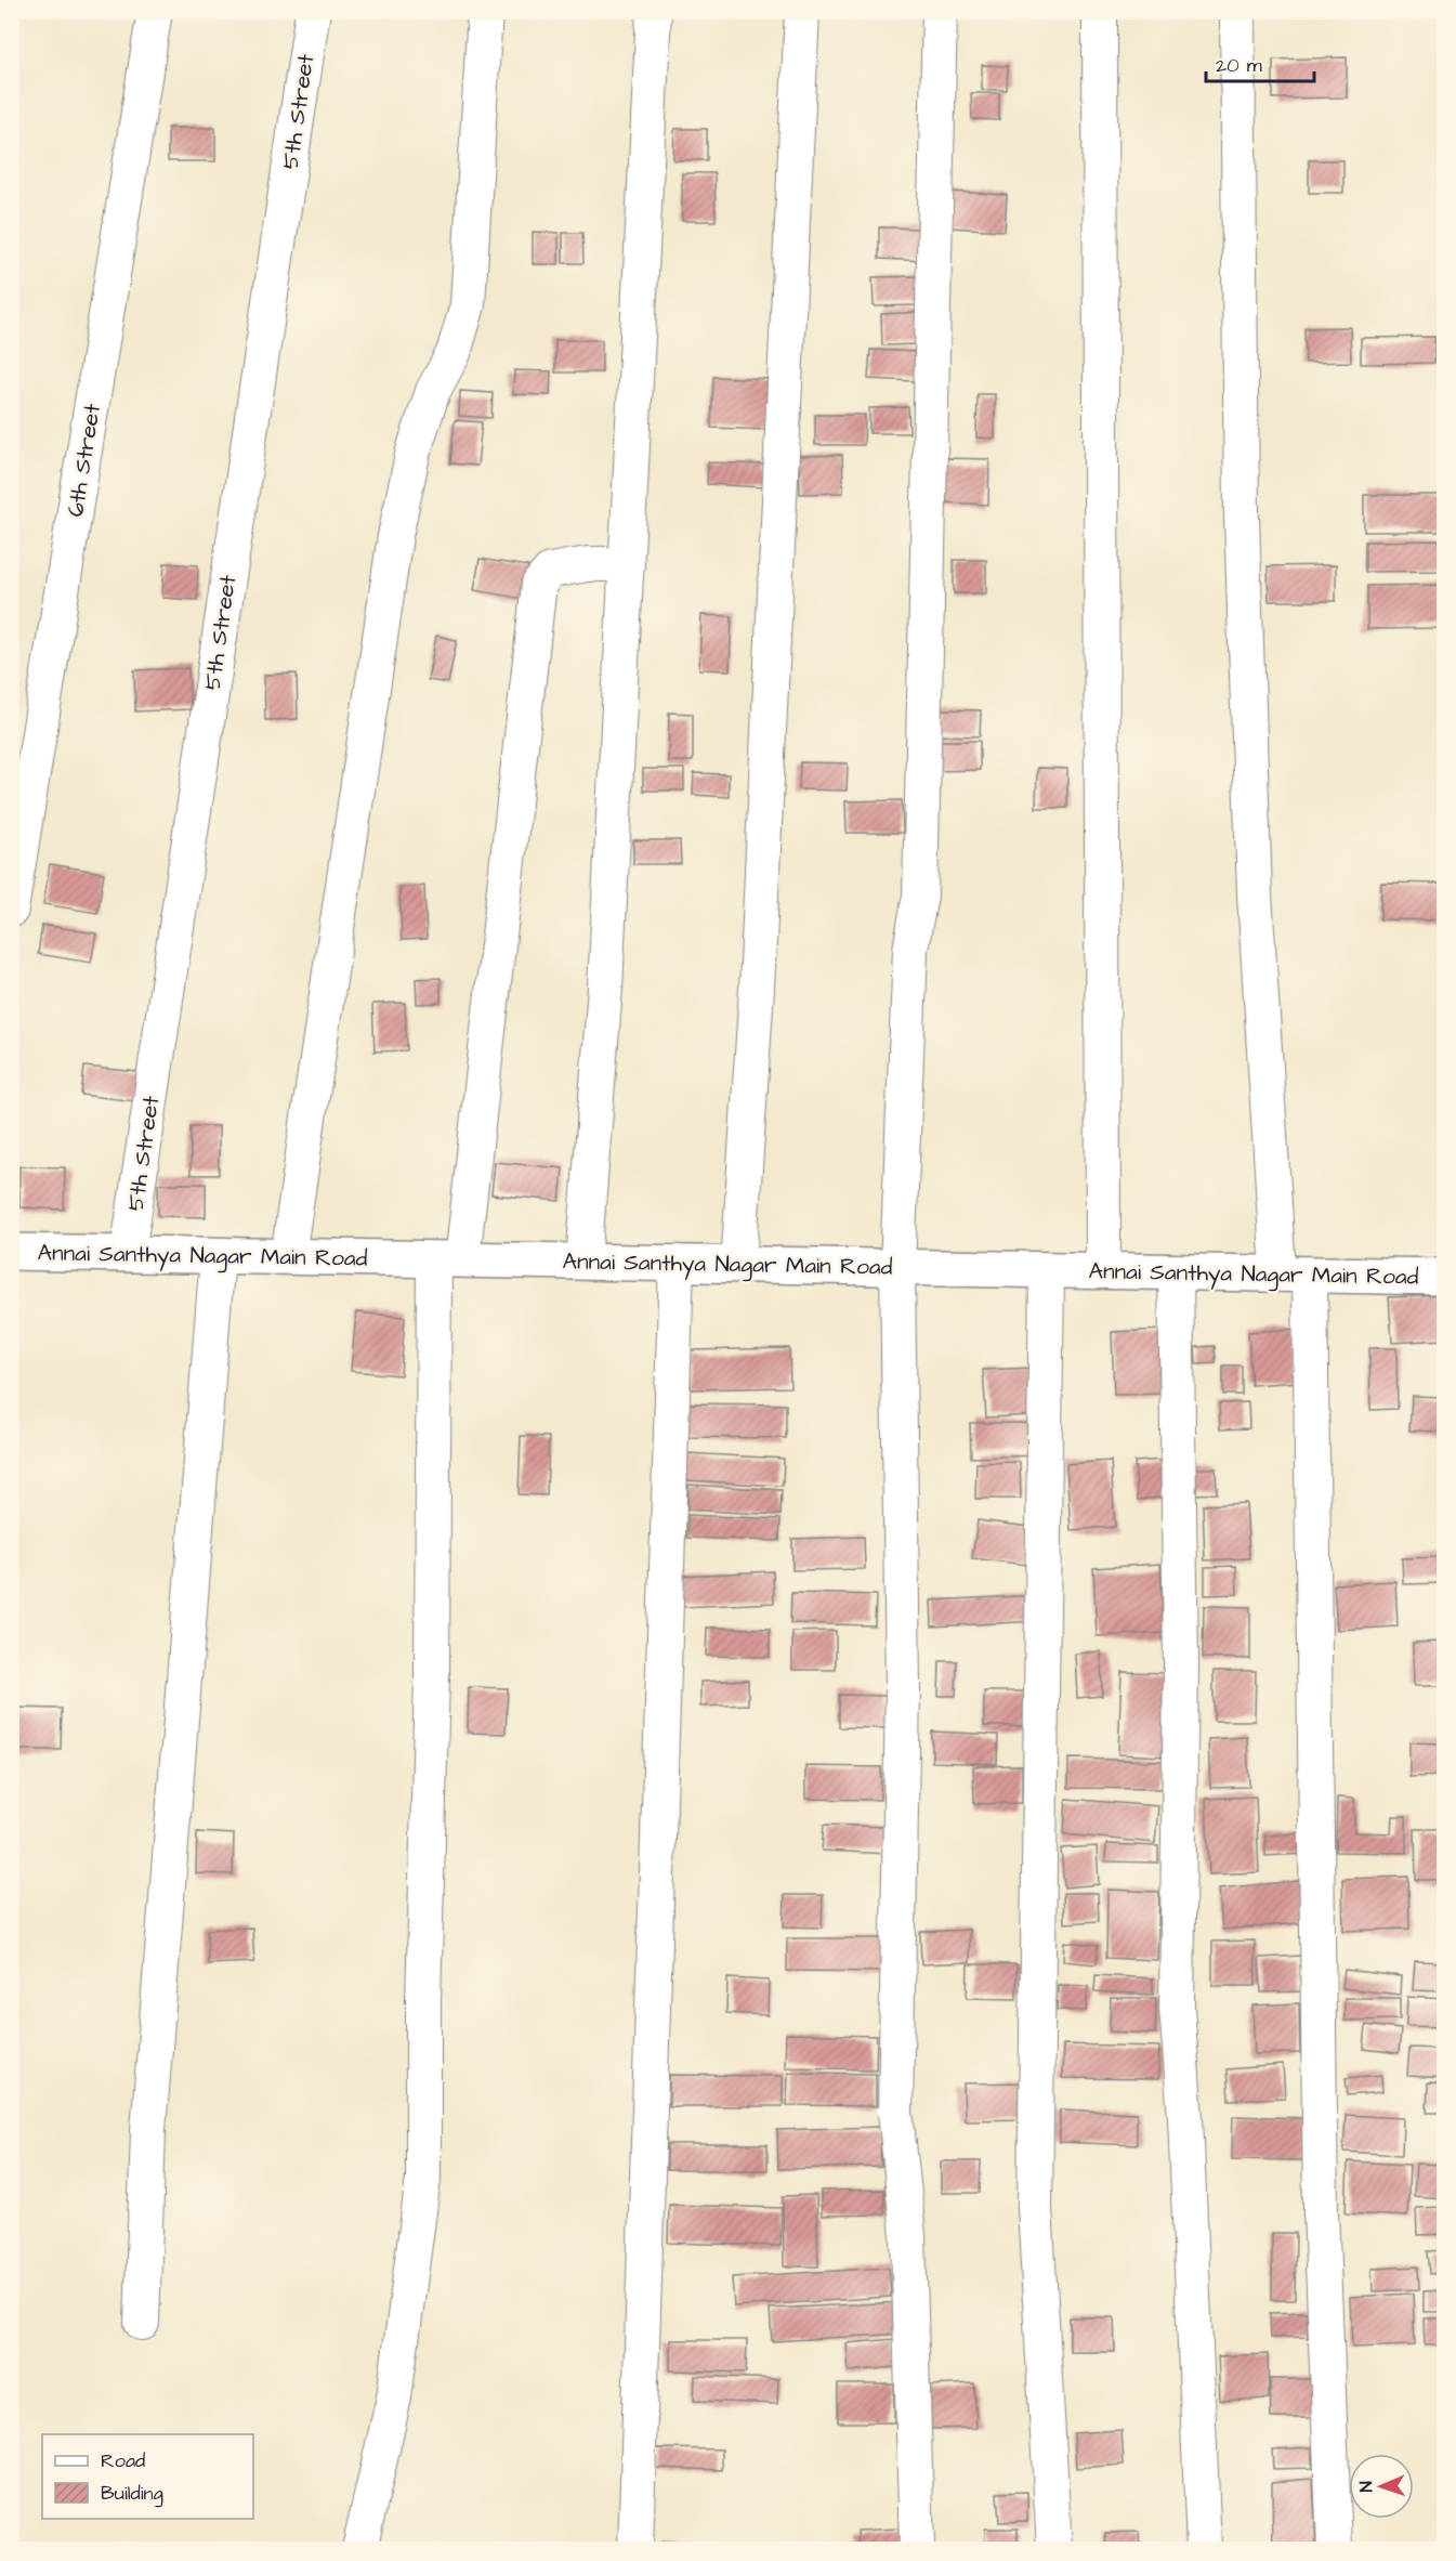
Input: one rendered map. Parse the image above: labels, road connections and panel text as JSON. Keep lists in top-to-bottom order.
{
  "streets": {
    "street": ["5th Street", "6th Street", "Annai Santhya Nagar Main Road"]
  },
  "crossings": [
    ["5th Street", "Annai Santhya Nagar Main Road"]
  ],
  "legend": ["Road", "Building"],
  "scale_bar": "20 m",
  "north": "left"
}
